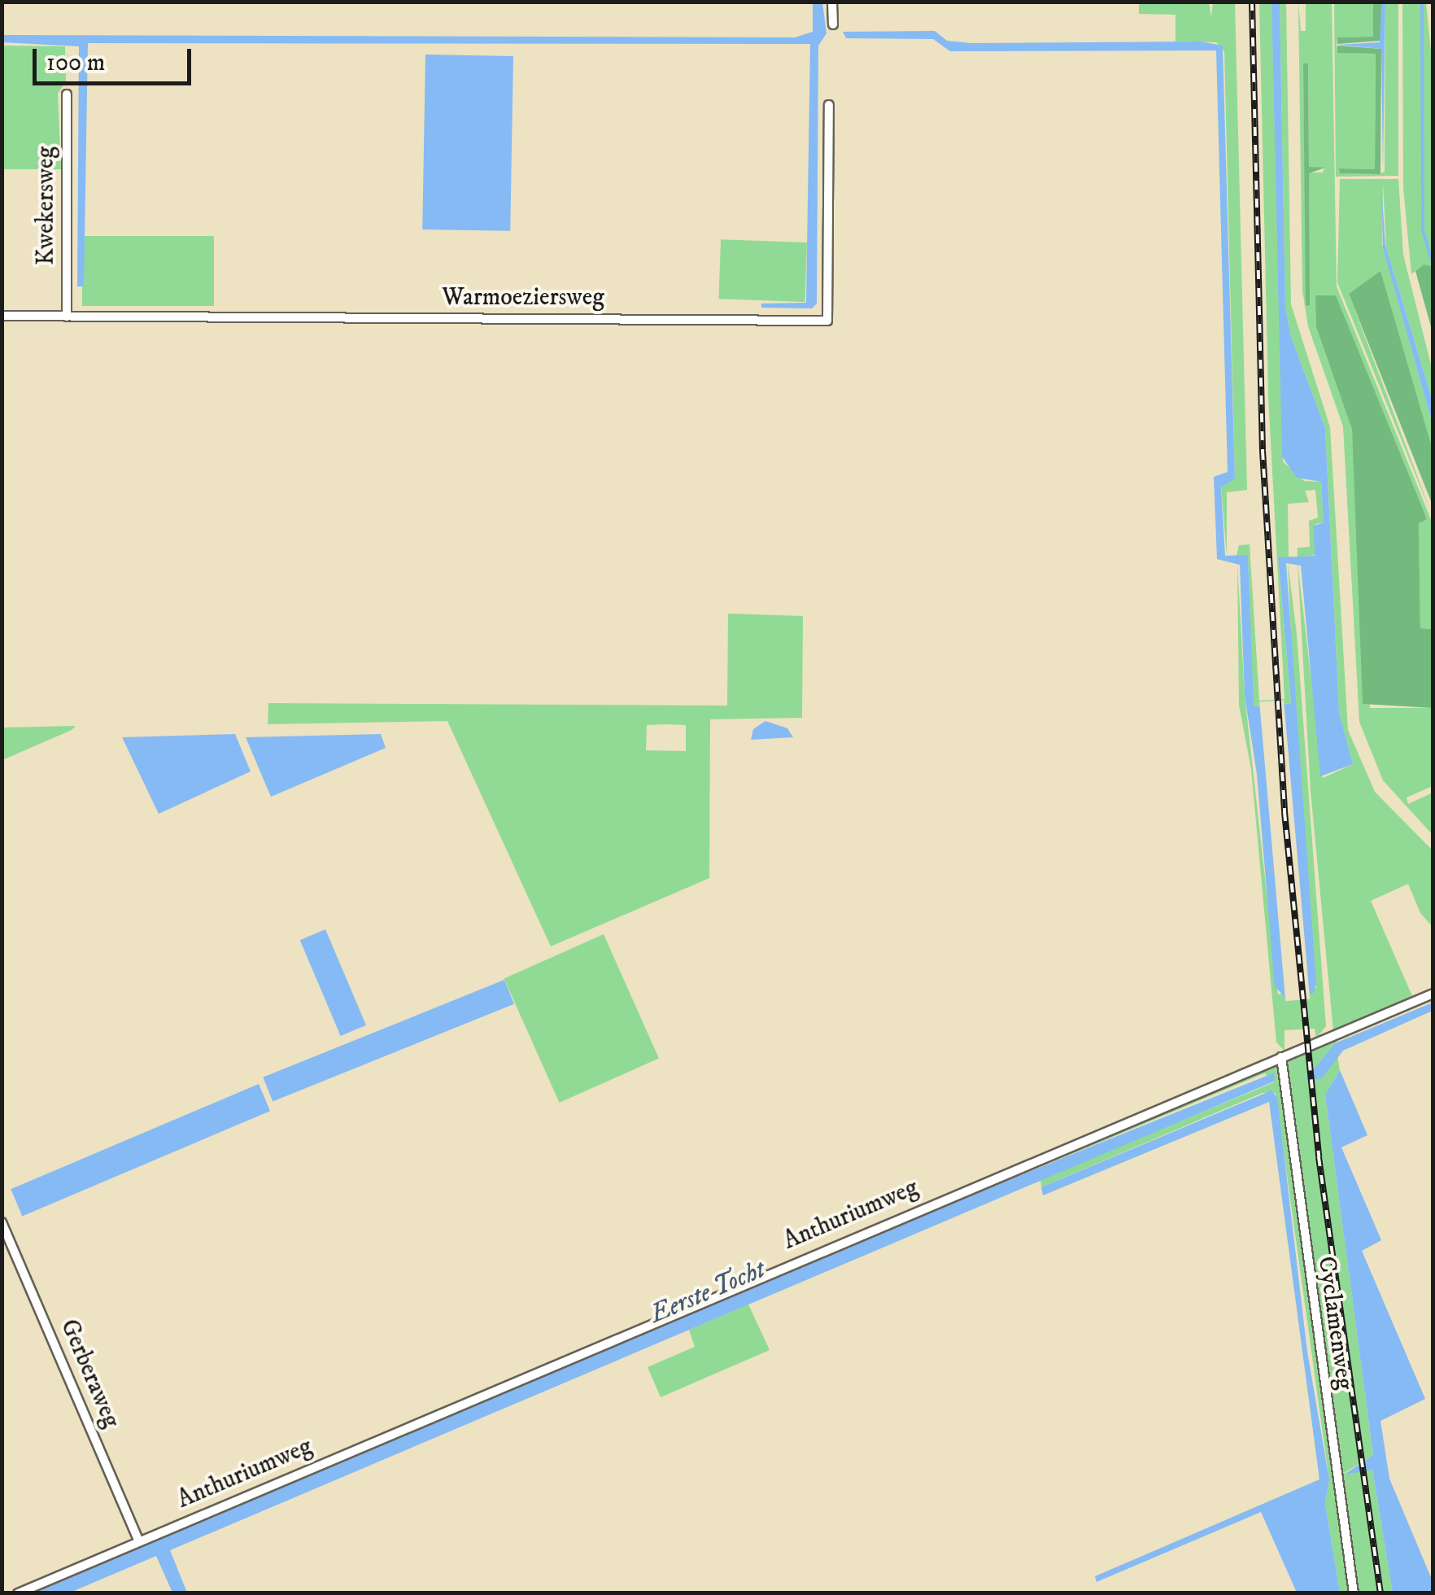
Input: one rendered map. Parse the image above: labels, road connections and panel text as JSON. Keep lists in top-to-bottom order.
{
  "streets": {
    "street": [
      "Kwekersweg",
      "Warmoeziersweg",
      "Anthuriumweg",
      "Cyclamenweg",
      "Gerberaweg"
    ]
  },
  "crossings": [
    ["Kwekersweg", "Warmoeziersweg"],
    ["Anthuriumweg", "Cyclamenweg"],
    ["Anthuriumweg", "Gerberaweg"]
  ],
  "water": ["Eerste Tocht"],
  "scale_bar": "100 m"
}
